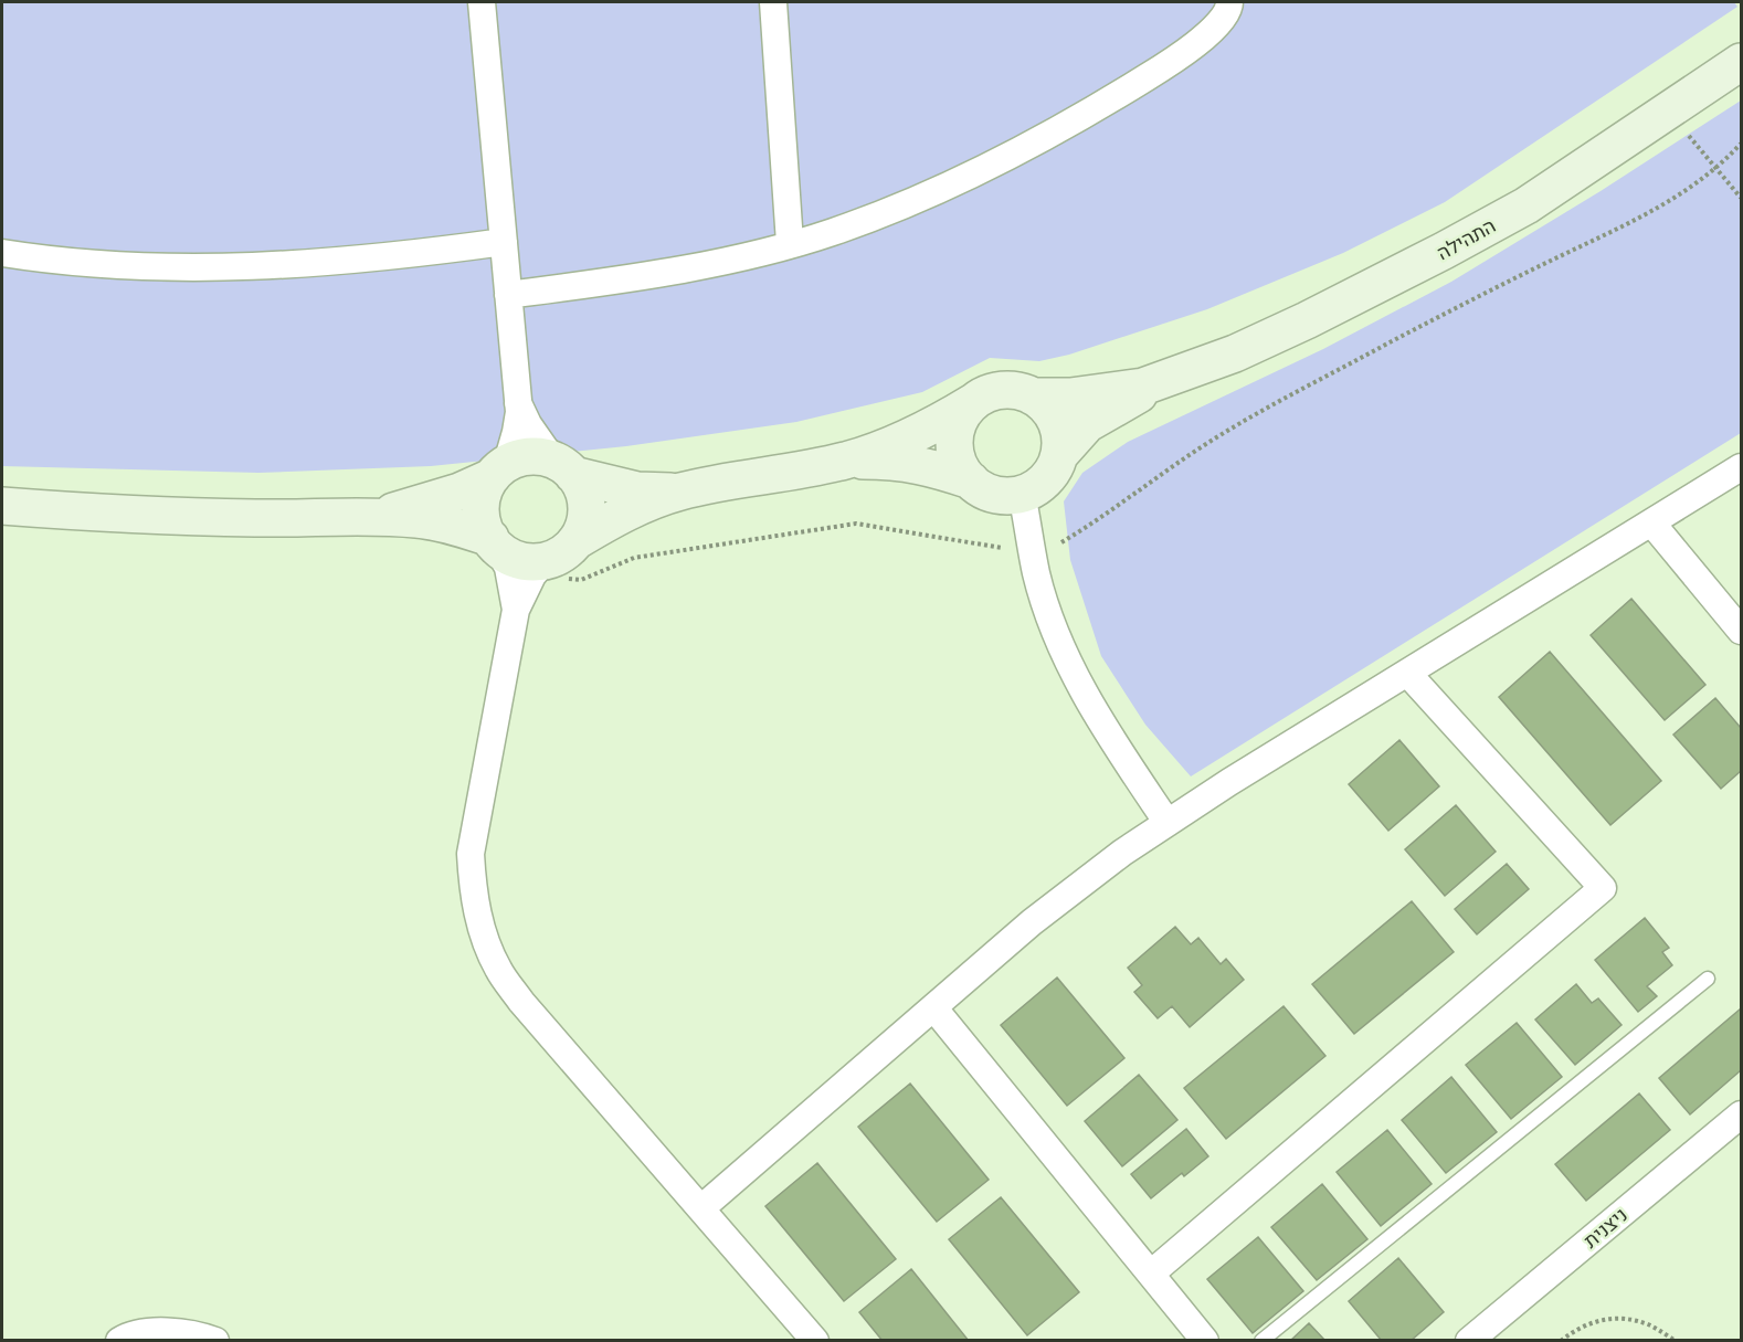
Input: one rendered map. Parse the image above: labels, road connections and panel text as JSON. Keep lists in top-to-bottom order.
{
  "streets": {
    "street": ["התהילה", "ניצנית"]
  }
}
